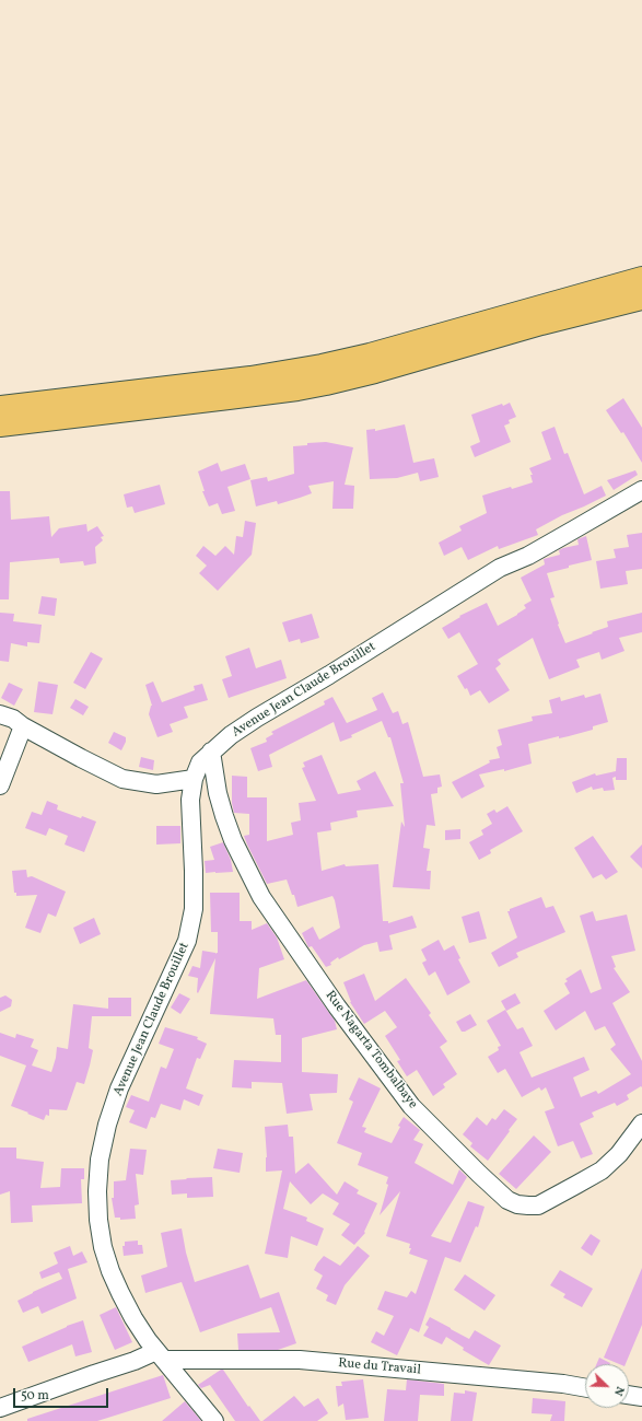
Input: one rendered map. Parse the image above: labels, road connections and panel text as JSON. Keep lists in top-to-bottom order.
{
  "streets": {
    "street": ["Avenue Jean Claude Brouillet", "Rue Nagarta Tombalbaye", "Rue du Travail"]
  },
  "crossings": [
    ["Avenue Jean Claude Brouillet", "Rue Nagarta Tombalbaye"],
    ["Avenue Jean Claude Brouillet", "Rue du Travail"]
  ],
  "scale_bar": "50 m",
  "north": "bottom right"
}
